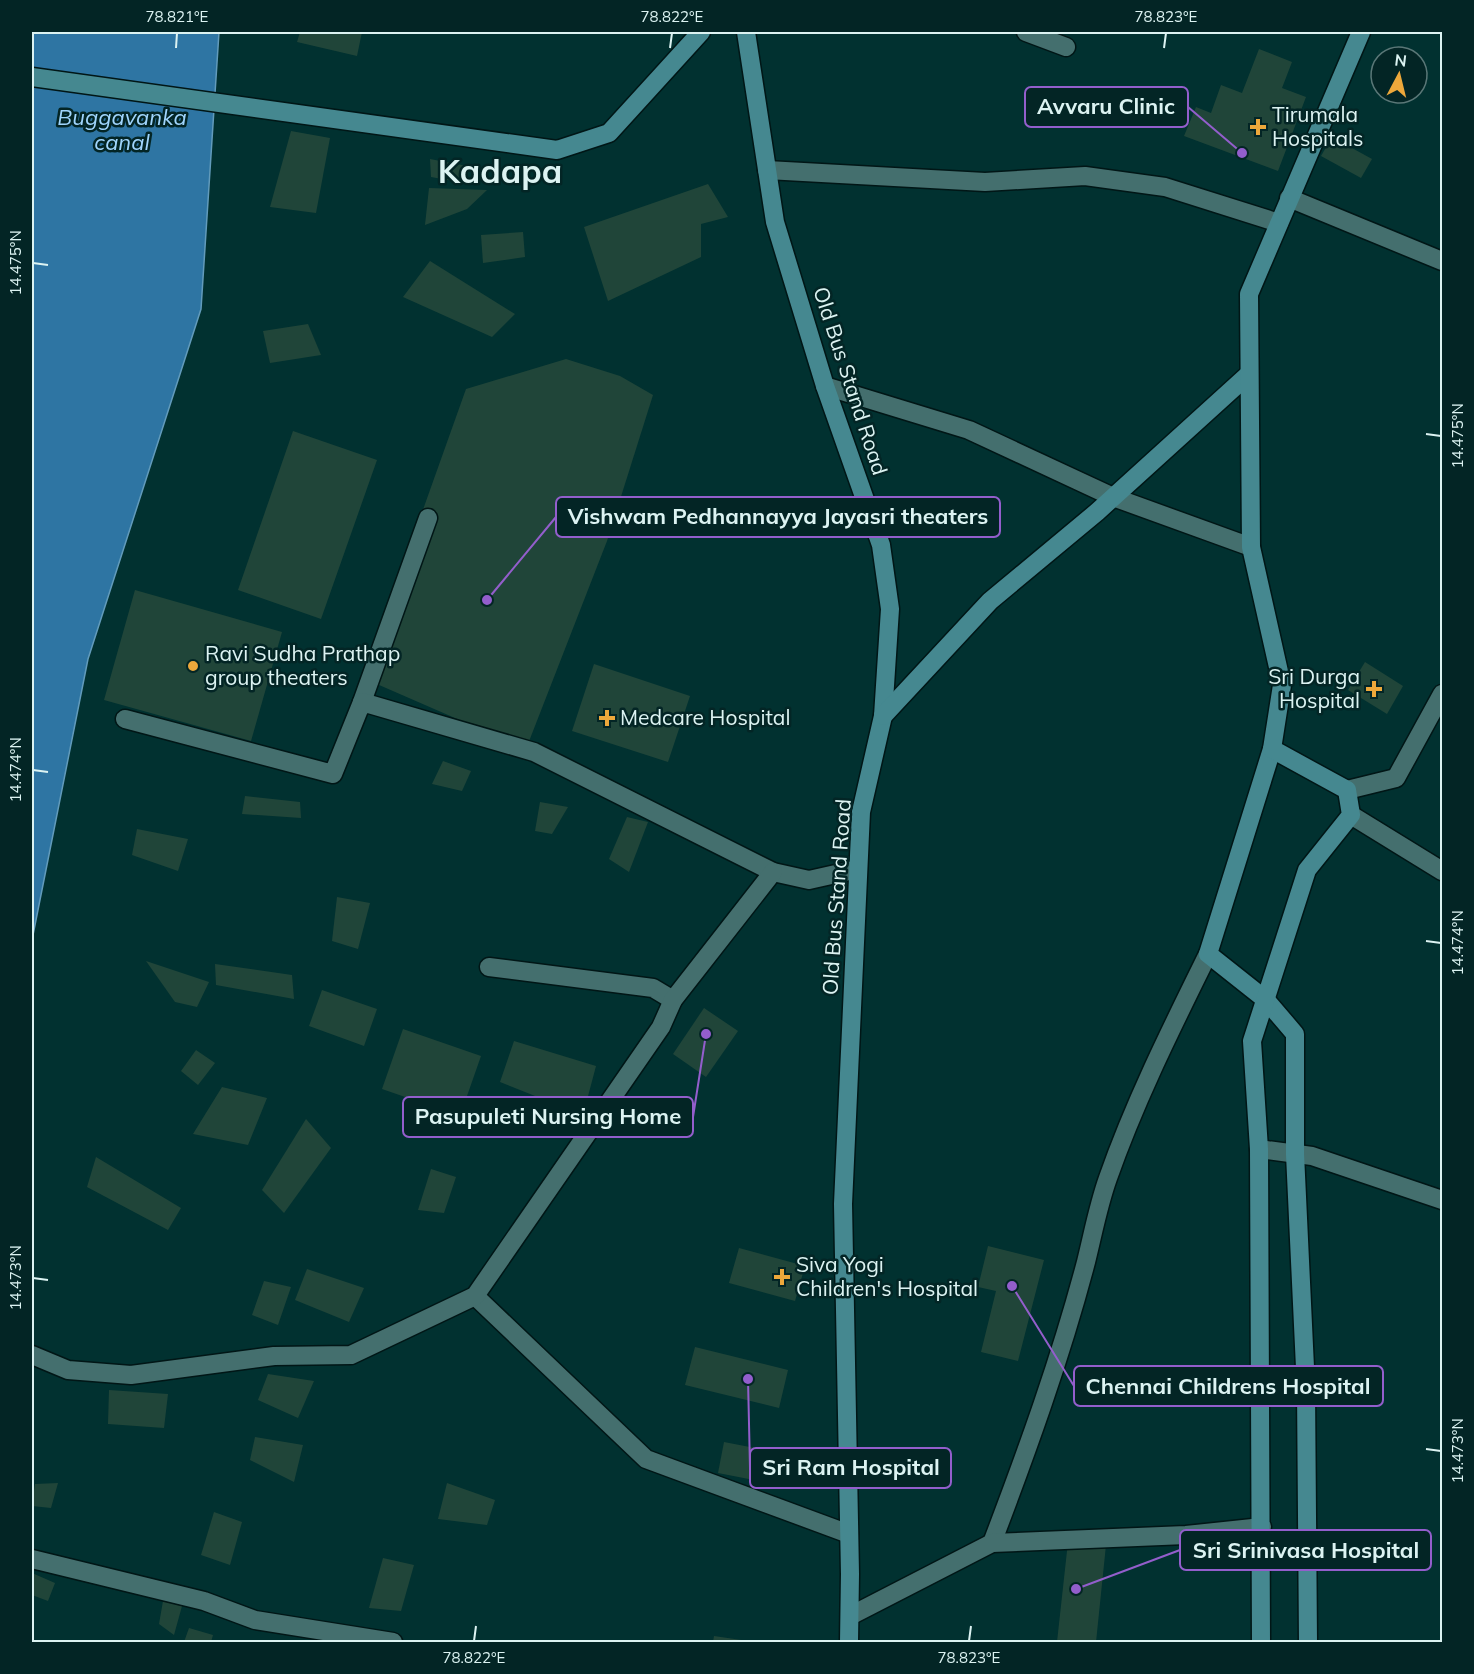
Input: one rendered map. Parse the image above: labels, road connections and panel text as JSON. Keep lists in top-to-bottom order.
{
  "streets": {
    "main road": ["Old Bus Stand Road"]
  },
  "districts": ["Kadapa"],
  "water": ["Buggavanka canal"],
  "places": {
    "health": [
      "Tirumala Hospitals",
      "Sri Durga Hospital",
      "Medcare Hospital",
      "Siva Yogi Children's Hospital"
    ],
    "other": [
      "Avvaru Clinic",
      "Vishwam Pedhannayya Jayasri theaters",
      "Ravi Sudha Prathap group theaters",
      "Pasupuleti Nursing Home",
      "Chennai Childrens Hospital",
      "Sri Ram Hospital",
      "Sri Srinivasa Hospital"
    ]
  },
  "north": "top",
  "coordinates": [
    "78.821°E",
    "78.822°E",
    "78.823°E",
    "14.475°N",
    "14.474°N",
    "14.473°N"
  ]
}
